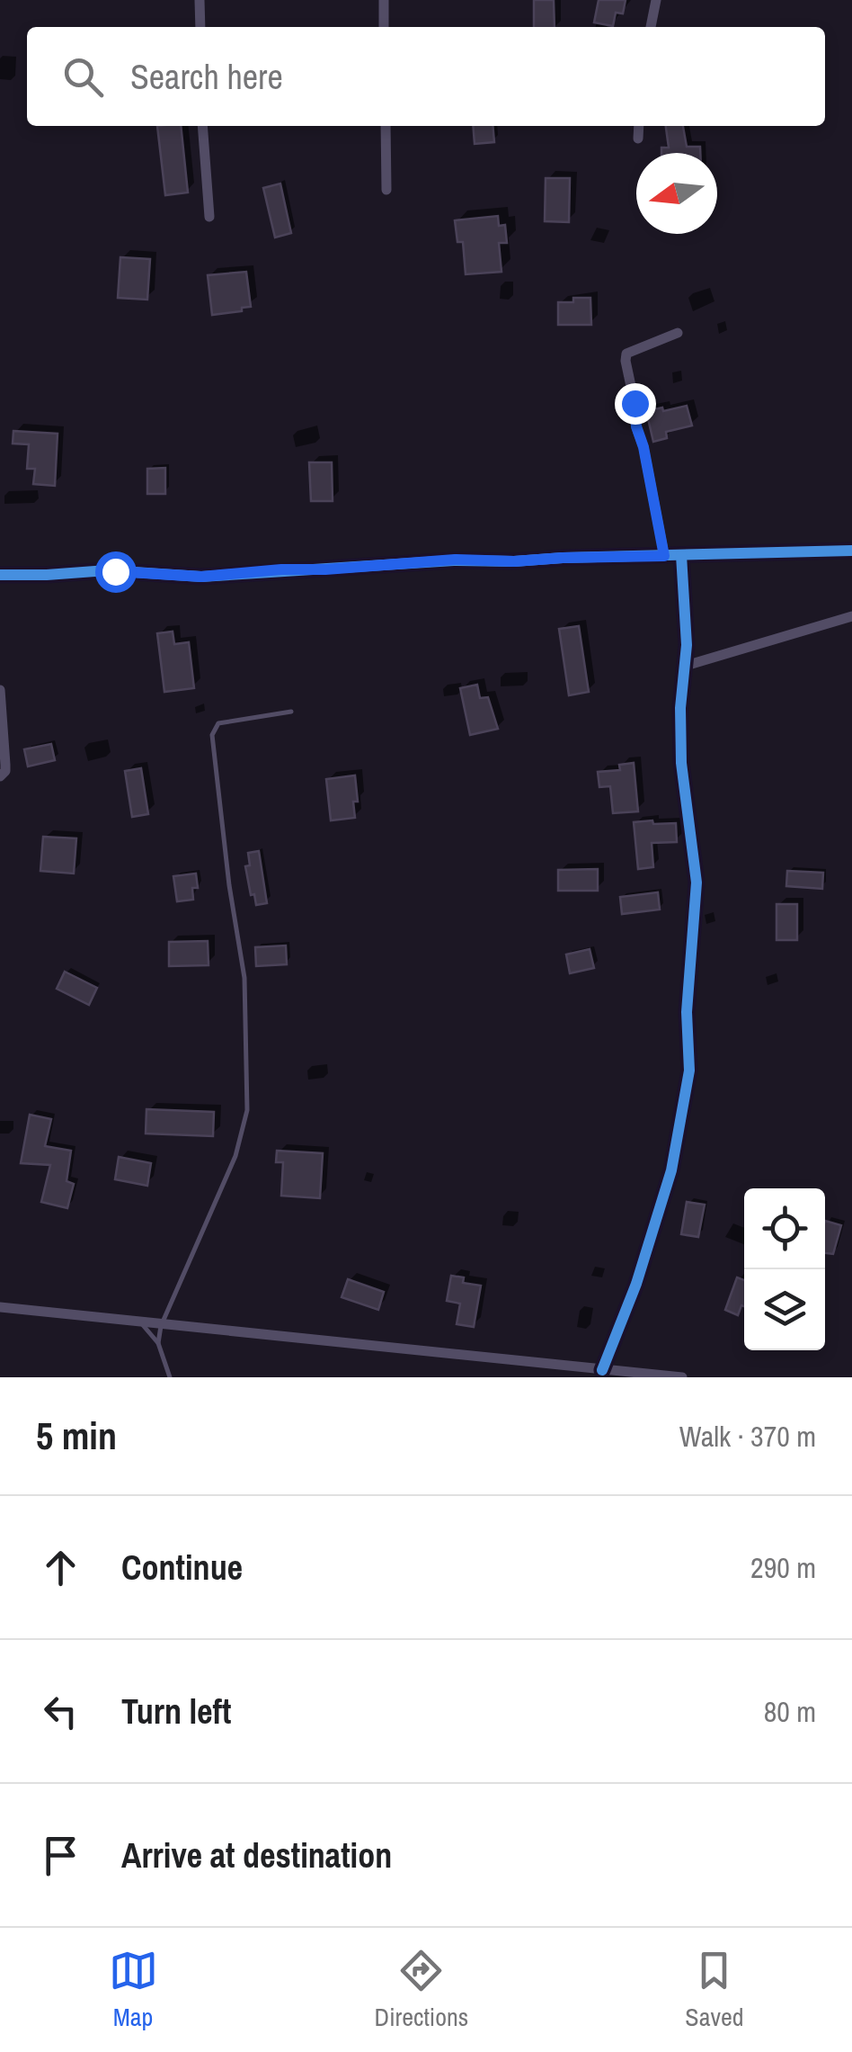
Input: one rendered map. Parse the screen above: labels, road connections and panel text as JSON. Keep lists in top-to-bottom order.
{
  "north": "left",
  "page": {
    "search": "Search here",
    "heading": ["5 min", "Walk · 370 m"],
    "list": [
      ["Continue", "290 m"],
      ["Turn left", "80 m"],
      "Arrive at destination"
    ],
    "nav": ["Map", "Directions", "Saved"]
  }
}
